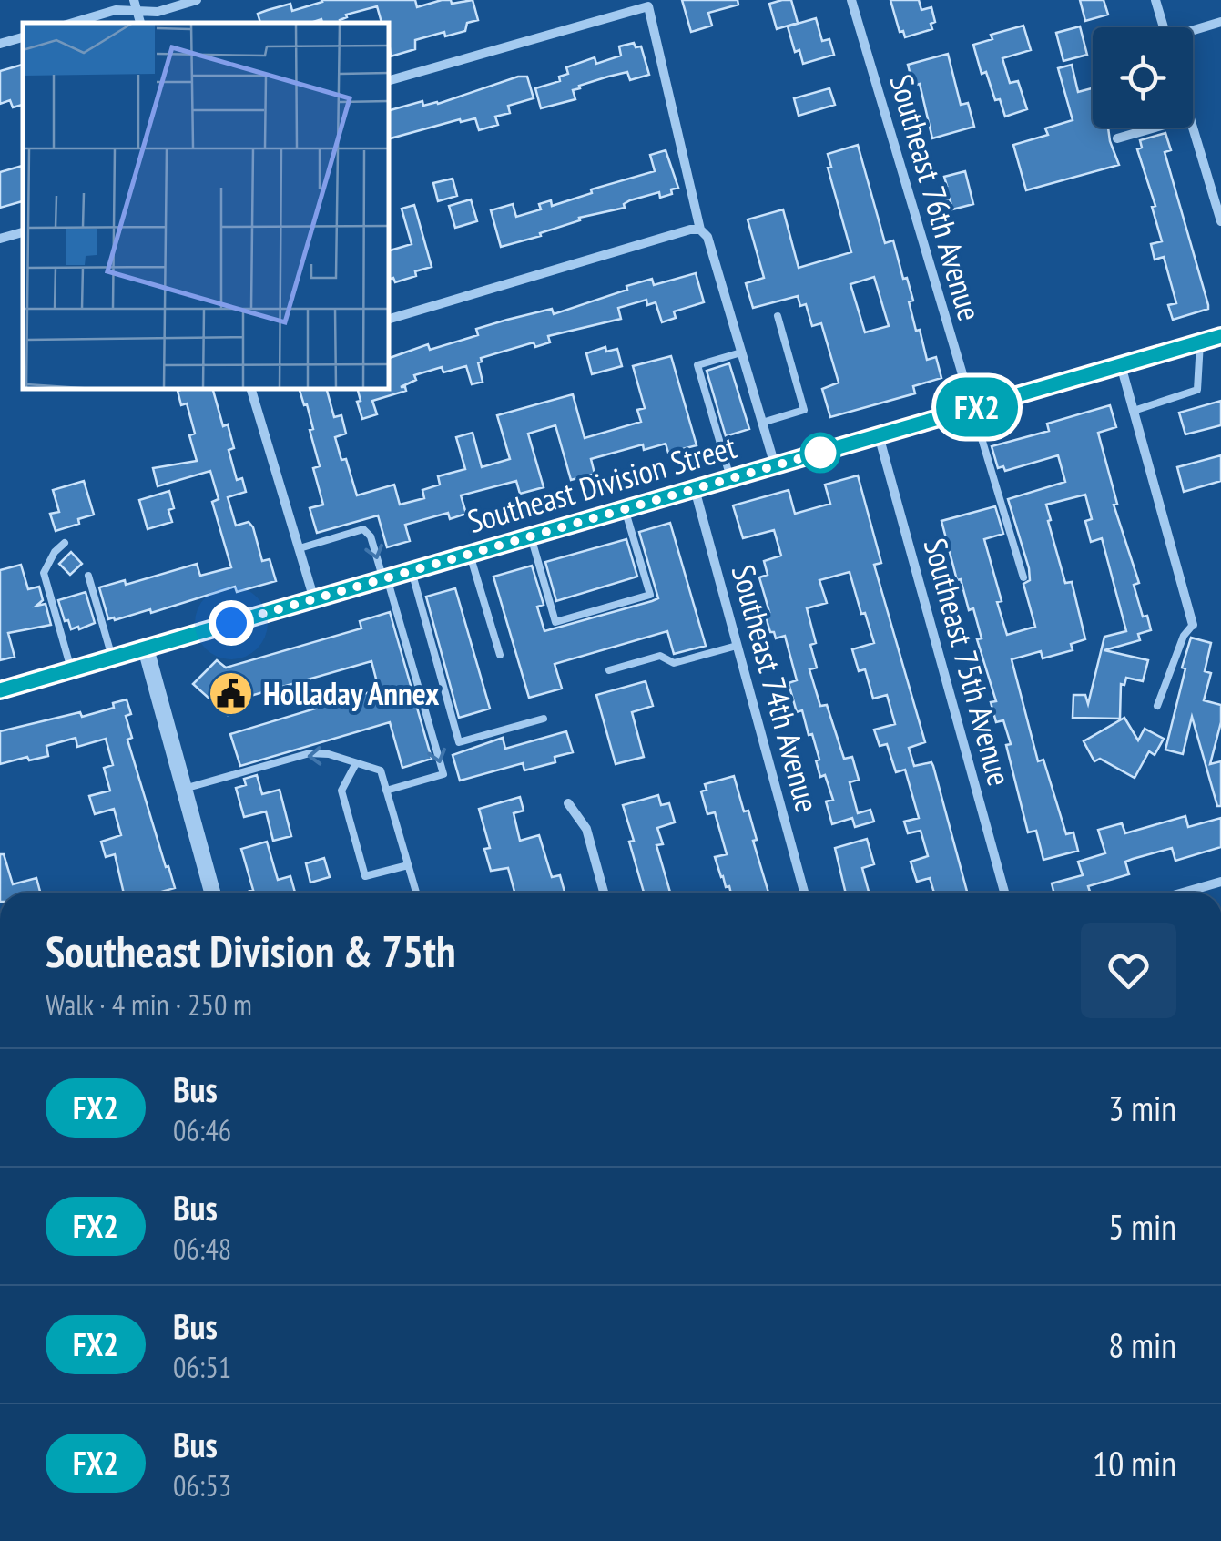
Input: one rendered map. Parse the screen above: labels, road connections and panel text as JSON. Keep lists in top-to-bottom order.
{
  "streets": {
    "main road": ["Southeast Division Street"],
    "street": ["Southeast 76th Avenue", "Southeast 75th Avenue", "Southeast 74th Avenue"]
  },
  "crossings": [
    ["Southeast 76th Avenue", "Southeast Division Street"],
    ["Southeast Division Street", "Southeast 75th Avenue"],
    ["Southeast Division Street", "Southeast 74th Avenue"]
  ],
  "places": {
    "public building": ["Holladay Annex"]
  },
  "lines": ["bus line FX2"],
  "page": {
    "on_map": "FX2",
    "heading": ["Southeast Division & 75th", "Walk · 4 min · 250 m"],
    "list": [
      {
        "mark": "FX2",
        "name": "Bus",
        "note": "06:46",
        "value": "3 min"
      },
      {
        "mark": "FX2",
        "name": "Bus",
        "note": "06:48",
        "value": "5 min"
      },
      {
        "mark": "FX2",
        "name": "Bus",
        "note": "06:51",
        "value": "8 min"
      },
      {
        "mark": "FX2",
        "name": "Bus",
        "note": "06:53",
        "value": "10 min"
      }
    ]
  }
}
